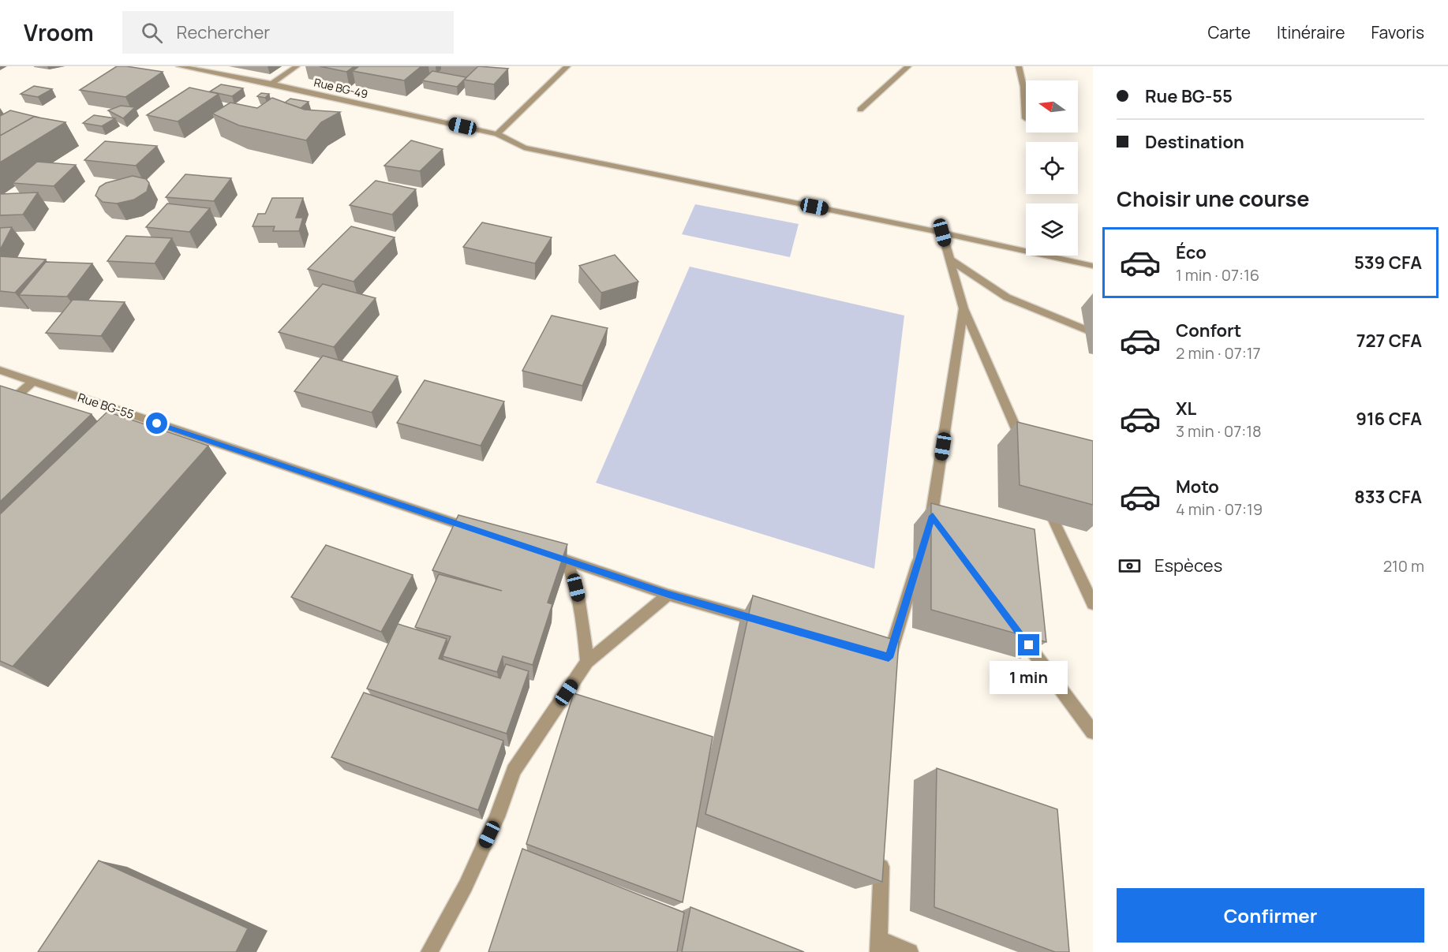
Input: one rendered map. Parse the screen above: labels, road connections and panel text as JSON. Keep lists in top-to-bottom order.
{
  "streets": {
    "street": ["Rue BG-49", "Rue BG-55"]
  },
  "north": "left",
  "page": {
    "header": "Vroom",
    "search": "Rechercher",
    "nav": ["Carte", "Itinéraire", "Favoris"],
    "banner": ["Rue BG-55", "Destination"],
    "heading": "Choisir une course",
    "list": [
      {
        "name": "Éco",
        "note": "1 min · 07:16",
        "value": "539 CFA"
      },
      {
        "name": "Confort",
        "note": "2 min · 07:17",
        "value": "727 CFA"
      },
      {
        "name": "XL",
        "note": "3 min · 07:18",
        "value": "916 CFA"
      },
      {
        "name": "Moto",
        "note": "4 min · 07:19",
        "value": "833 CFA"
      }
    ],
    "pay": ["Espèces", "210 m"],
    "bubble": "1 min",
    "buttons": "Confirmer"
  }
}
